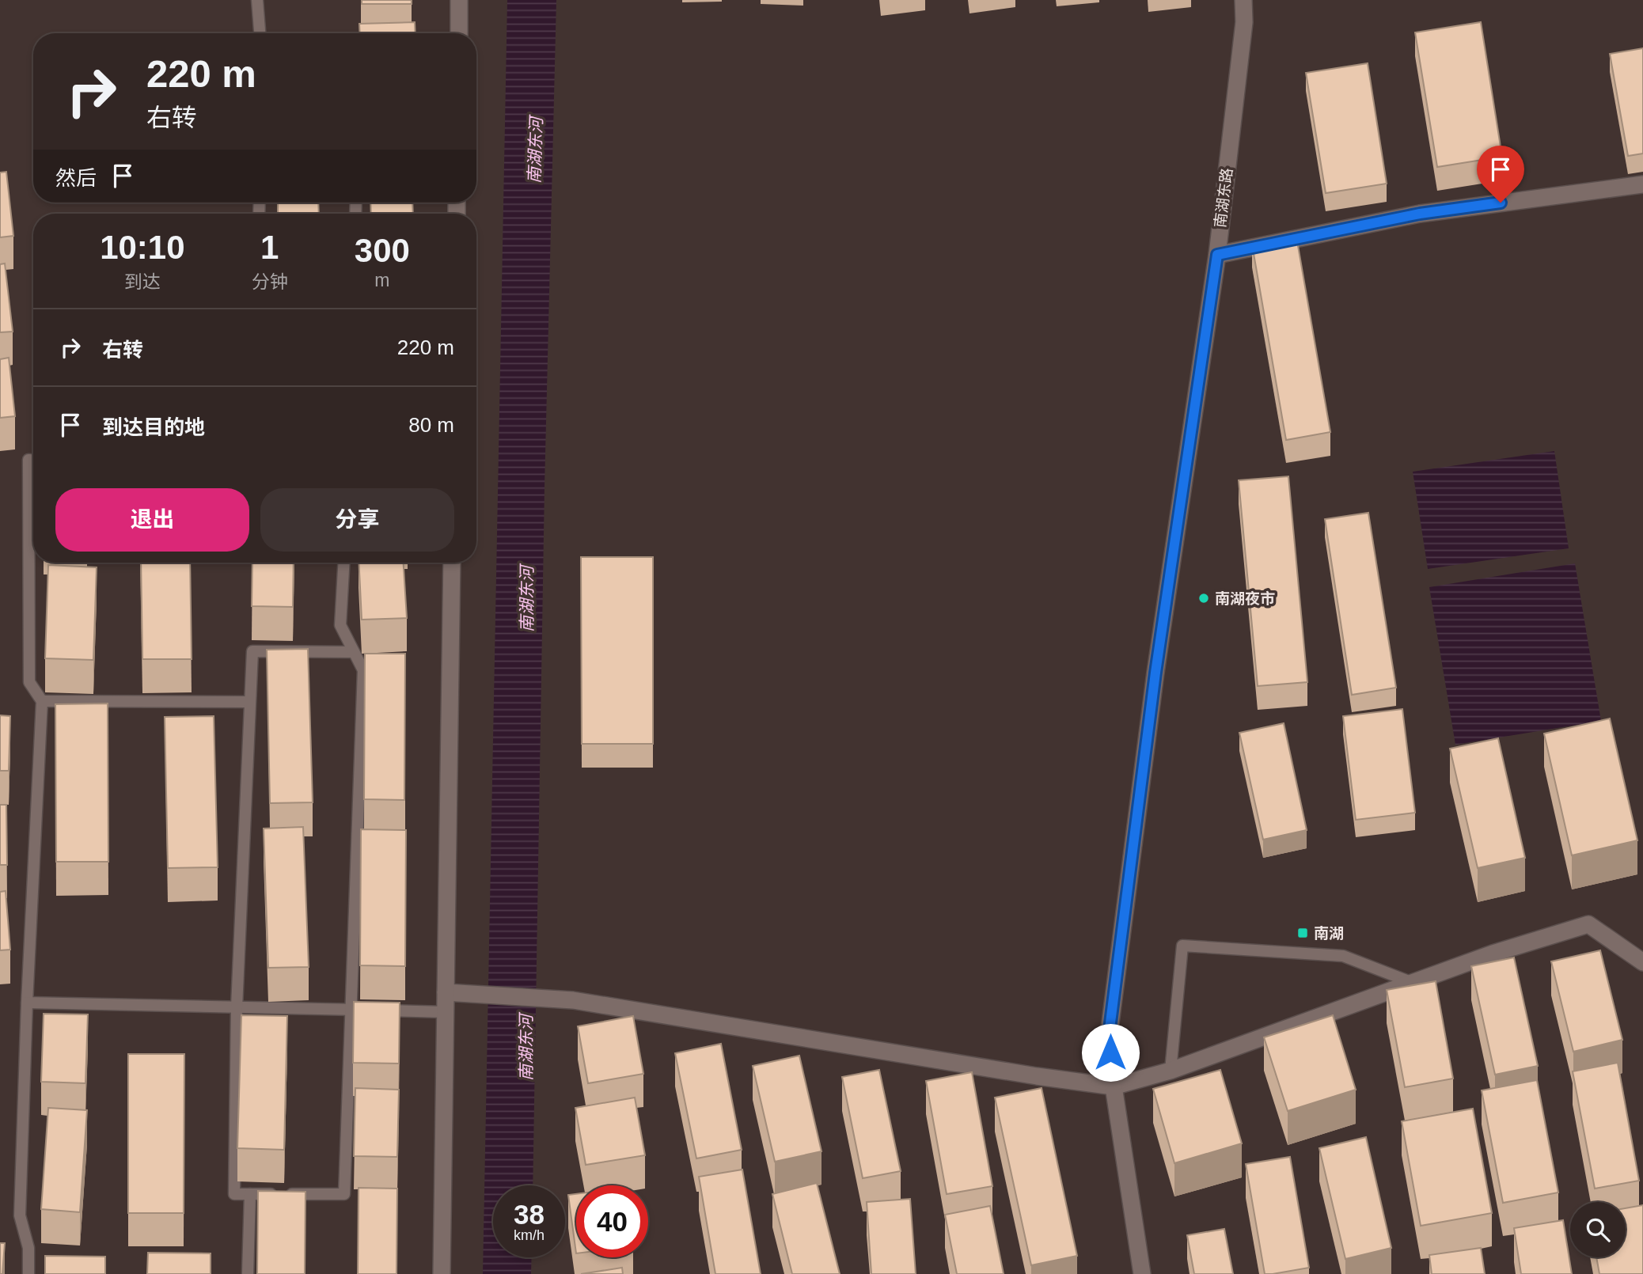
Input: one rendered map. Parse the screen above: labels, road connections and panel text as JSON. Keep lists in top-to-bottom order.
{
  "streets": {
    "street": ["南湖东路"]
  },
  "water": ["南湖东河"],
  "places": {
    "other": ["南湖夜市"],
    "transit": ["南湖"]
  },
  "page": {
    "turn": ["220 m", "右转"],
    "then": "然后",
    "eta": [
      "10:10",
      "到达",
      "1",
      "分钟",
      "300",
      "m"
    ],
    "list": [
      {
        "name": "右转",
        "value": "220 m"
      },
      {
        "name": "到达目的地",
        "value": "80 m"
      }
    ],
    "buttons": ["退出", "分享"],
    "speed": "38 km/h",
    "limit": "40"
  }
}
